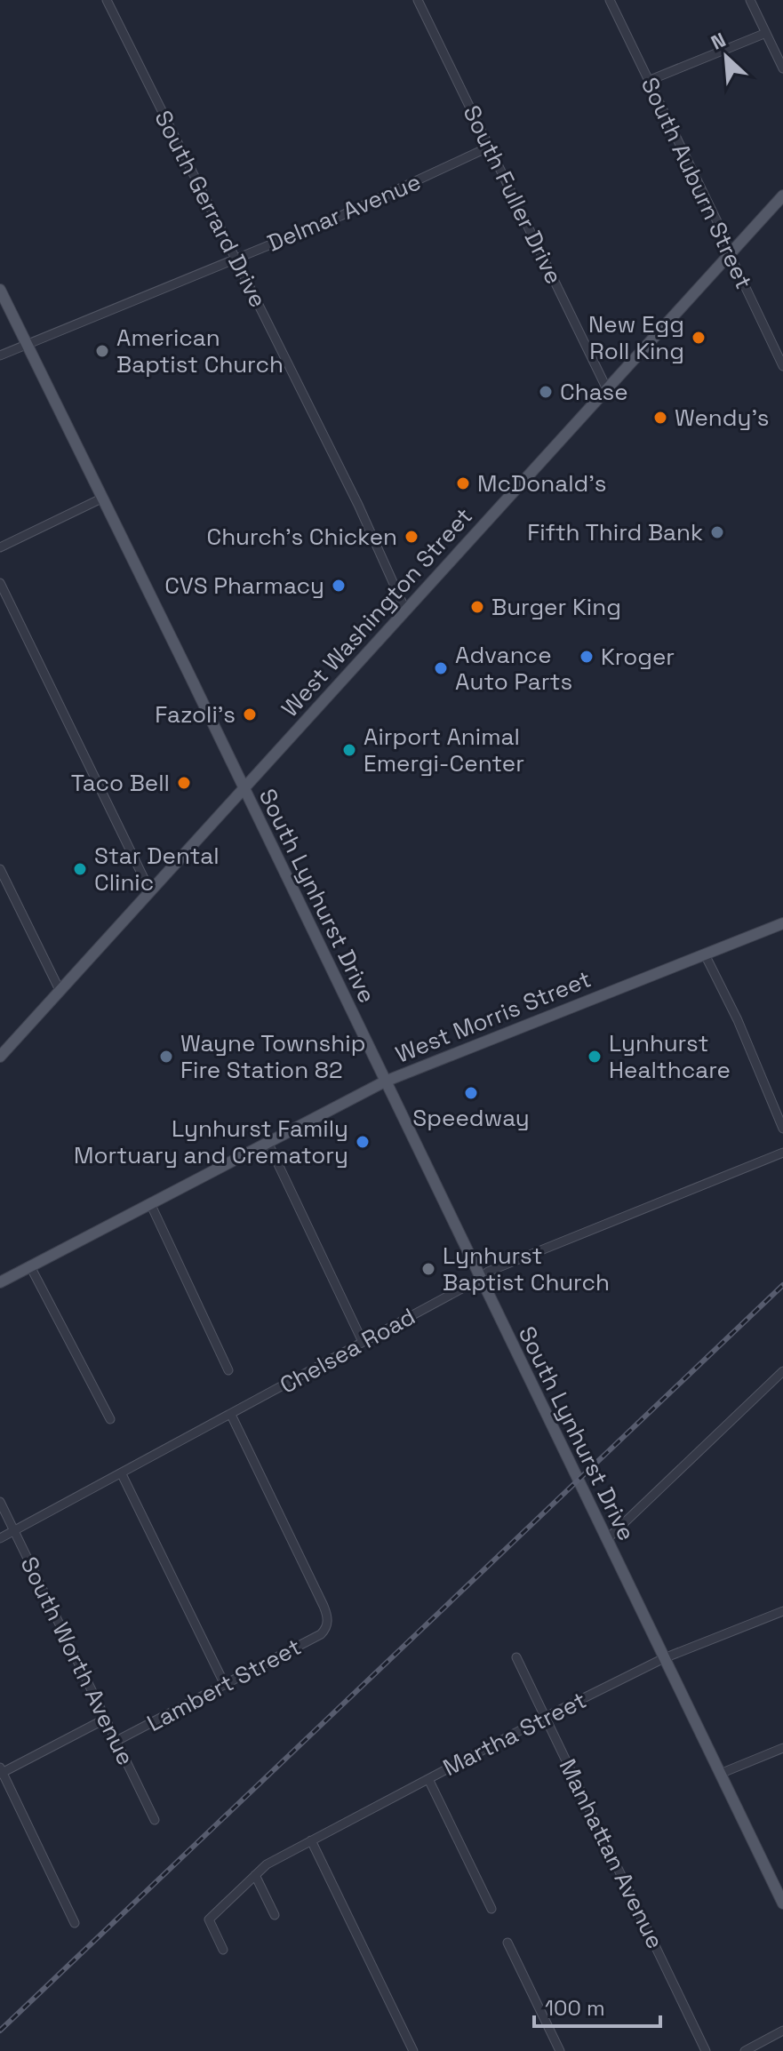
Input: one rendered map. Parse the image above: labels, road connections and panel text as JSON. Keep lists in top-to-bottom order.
{
  "streets": {
    "main road": ["West Washington Street", "South Lynhurst Drive", "West Morris Street"],
    "street": [
      "South Auburn Street",
      "South Fuller Drive",
      "South Gerrard Drive",
      "Delmar Avenue",
      "Chelsea Road",
      "South Worth Avenue",
      "Lambert Street",
      "Martha Street",
      "Manhattan Avenue"
    ]
  },
  "crossings": [
    ["South Auburn Street", "West Washington Street"],
    ["South Fuller Drive", "Delmar Avenue"],
    ["South Fuller Drive", "West Washington Street"],
    ["South Gerrard Drive", "Delmar Avenue"],
    ["South Gerrard Drive", "West Washington Street"],
    ["Delmar Avenue", "South Lynhurst Drive"],
    ["West Washington Street", "South Lynhurst Drive"],
    ["South Lynhurst Drive", "West Morris Street"],
    ["South Lynhurst Drive", "Chelsea Road"],
    ["South Lynhurst Drive", "Martha Street"],
    ["Chelsea Road", "South Worth Avenue"],
    ["Chelsea Road", "Lambert Street"],
    ["South Worth Avenue", "Lambert Street"],
    ["Martha Street", "Manhattan Avenue"]
  ],
  "places": [
    "New Egg Roll King",
    "American Baptist Church",
    "Chase",
    "Wendy's",
    "McDonald's",
    "Fifth Third Bank",
    "Church's Chicken",
    "CVS Pharmacy",
    "Burger King",
    "Kroger",
    "Advance Auto Parts",
    "Fazoli's",
    "Airport Animal Emergi-Center",
    "Taco Bell",
    "Star Dental Clinic",
    "Wayne Township Fire Station 82",
    "Lynhurst Healthcare",
    "Speedway",
    "Lynhurst Family Mortuary and Crematory",
    "Lynhurst Baptist Church"
  ],
  "scale_bar": "100 m",
  "north": "top left"
}
